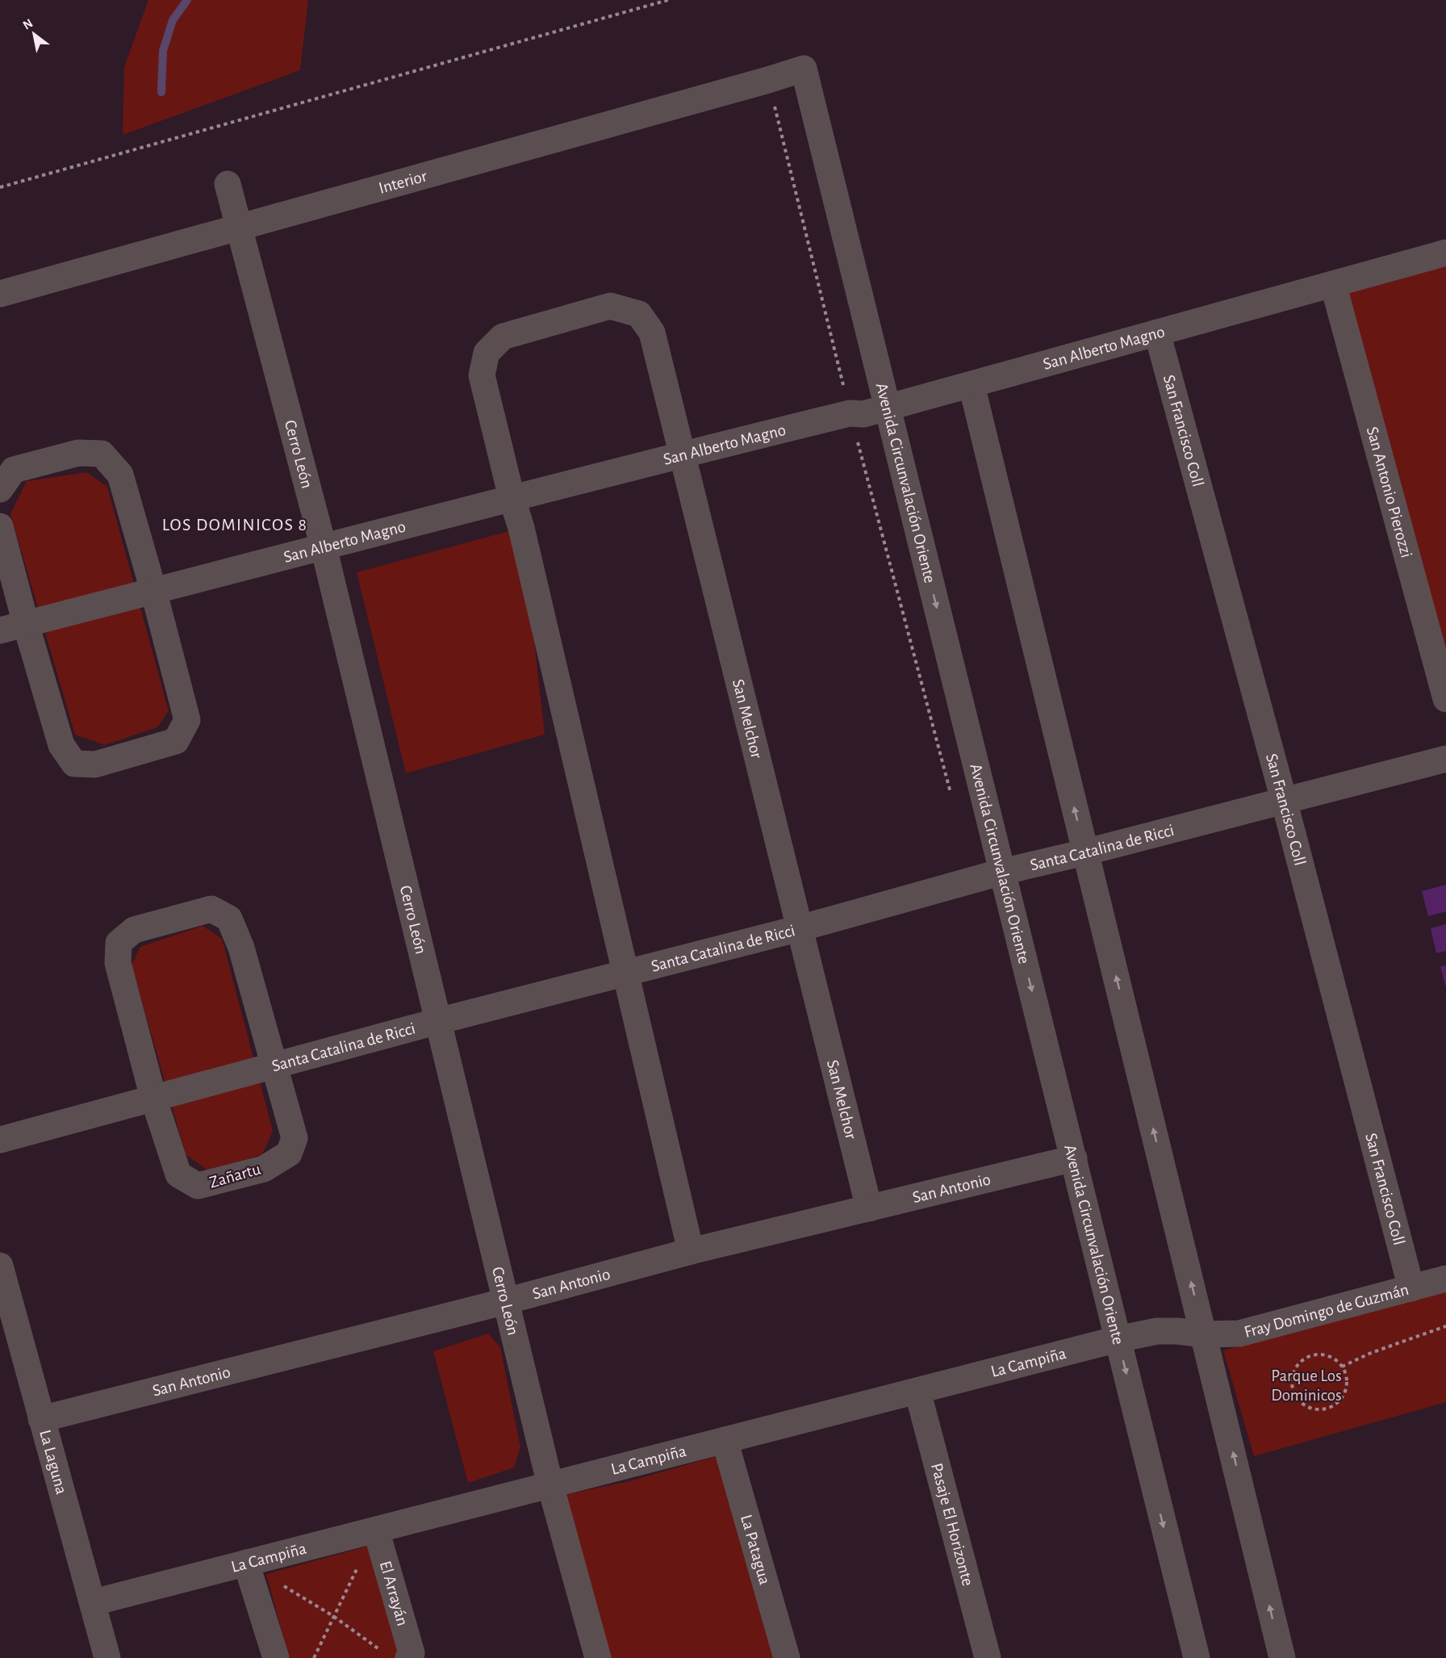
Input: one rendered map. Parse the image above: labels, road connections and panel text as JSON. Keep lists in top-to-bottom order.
{
  "streets": {
    "street": [
      "Interior",
      "San Alberto Magno",
      "San Francisco Coll",
      "Cerro León",
      "Avenida Circunvalación Oriente",
      "San Antonio Pierozzi",
      "San Melchor",
      "Santa Catalina de Ricci",
      "Zañartu",
      "San Antonio",
      "Fray Domingo de Guzmán",
      "La Campiña",
      "La Laguna",
      "Pasaje El Horizonte",
      "La Patagua",
      "El Arrayán"
    ]
  },
  "crossings": [
    ["Interior", "Cerro León"],
    ["Interior", "Avenida Circunvalación Oriente"],
    ["San Alberto Magno", "San Francisco Coll"],
    ["San Alberto Magno", "Cerro León"],
    ["San Alberto Magno", "Avenida Circunvalación Oriente"],
    ["San Alberto Magno", "San Antonio Pierozzi"],
    ["San Alberto Magno", "San Melchor"],
    ["San Francisco Coll", "Santa Catalina de Ricci"],
    ["San Francisco Coll", "Fray Domingo de Guzmán"],
    ["Cerro León", "Santa Catalina de Ricci"],
    ["Cerro León", "San Antonio"],
    ["Cerro León", "La Campiña"],
    ["Avenida Circunvalación Oriente", "Santa Catalina de Ricci"],
    ["Avenida Circunvalación Oriente", "San Antonio"],
    ["Avenida Circunvalación Oriente", "La Campiña"],
    ["San Melchor", "Santa Catalina de Ricci"],
    ["San Melchor", "San Antonio"],
    ["Santa Catalina de Ricci", "Zañartu"],
    ["San Antonio", "La Laguna"],
    ["Fray Domingo de Guzmán", "La Campiña"],
    ["La Campiña", "La Laguna"],
    ["La Campiña", "Pasaje El Horizonte"],
    ["La Campiña", "La Patagua"],
    ["La Campiña", "El Arrayán"]
  ],
  "districts": ["LOS DOMINICOS 8"],
  "parks": ["Parque Los Dominicos"],
  "north": "top left"
}
